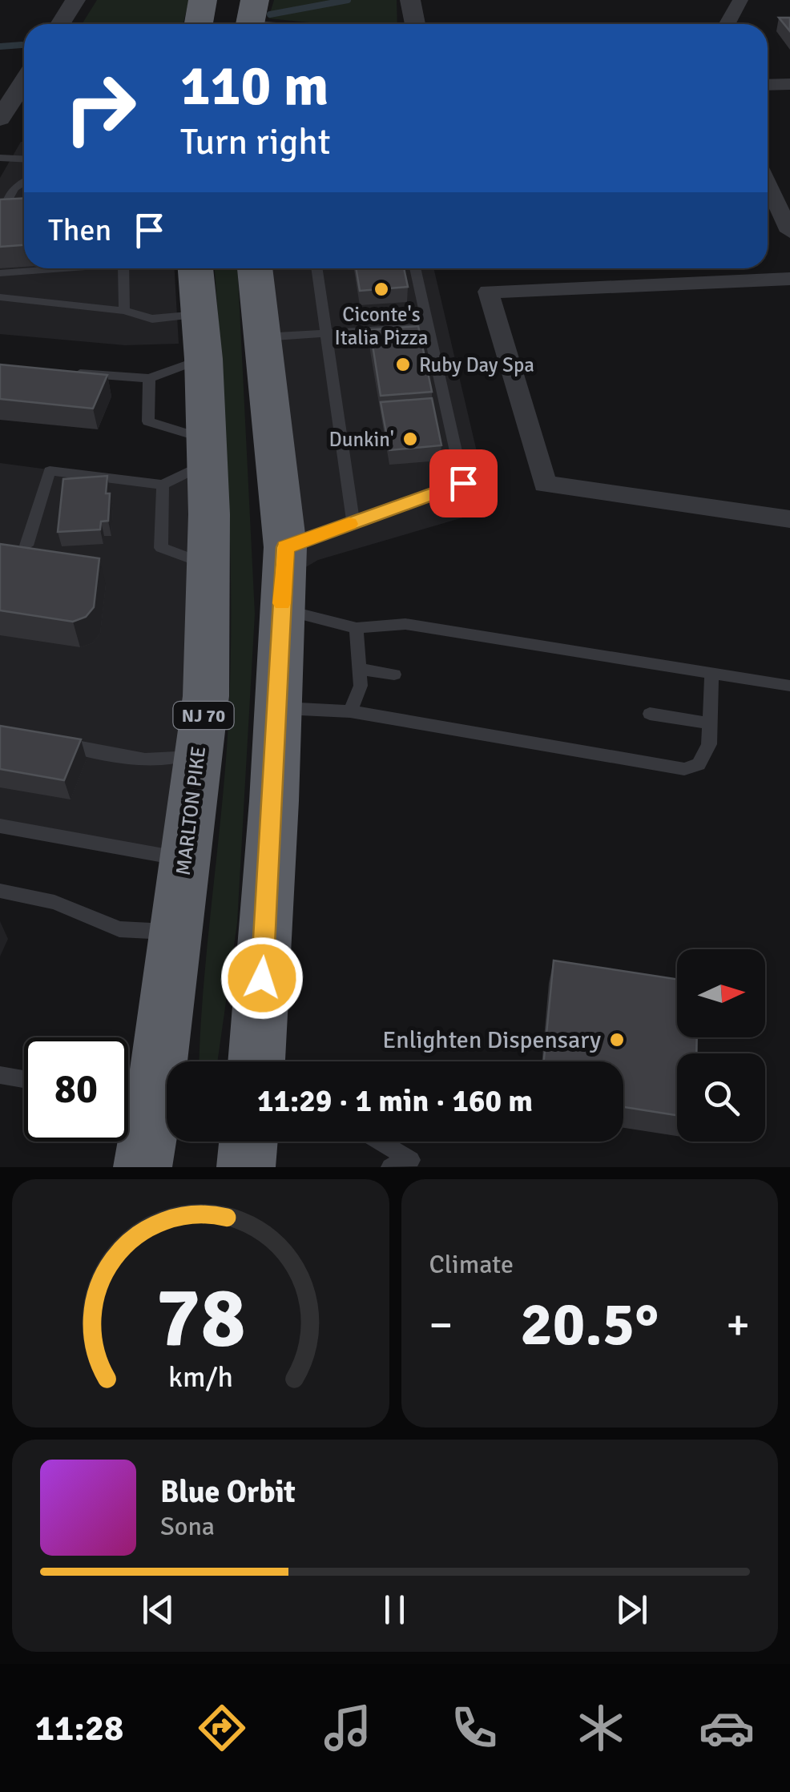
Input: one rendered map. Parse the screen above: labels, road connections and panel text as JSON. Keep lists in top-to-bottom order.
{
  "streets": {
    "highway": ["NJ 70", "MARLTON PIKE"]
  },
  "places": [
    "Ciconte's Italia Pizza",
    "Ruby Day Spa",
    "Dunkin'",
    "Enlighten Dispensary"
  ],
  "north": "right",
  "page": {
    "turn": ["110 m", "Turn right"],
    "then": "Then",
    "limit": "80",
    "trip": "11:29 · 1 min · 160 m",
    "tile": "Climate",
    "heat": ["−", "20.5°", "+"],
    "song": ["Blue Orbit", "Sona"],
    "tabs": "11:28",
    "gauge": ["78", "km/h"]
  }
}
